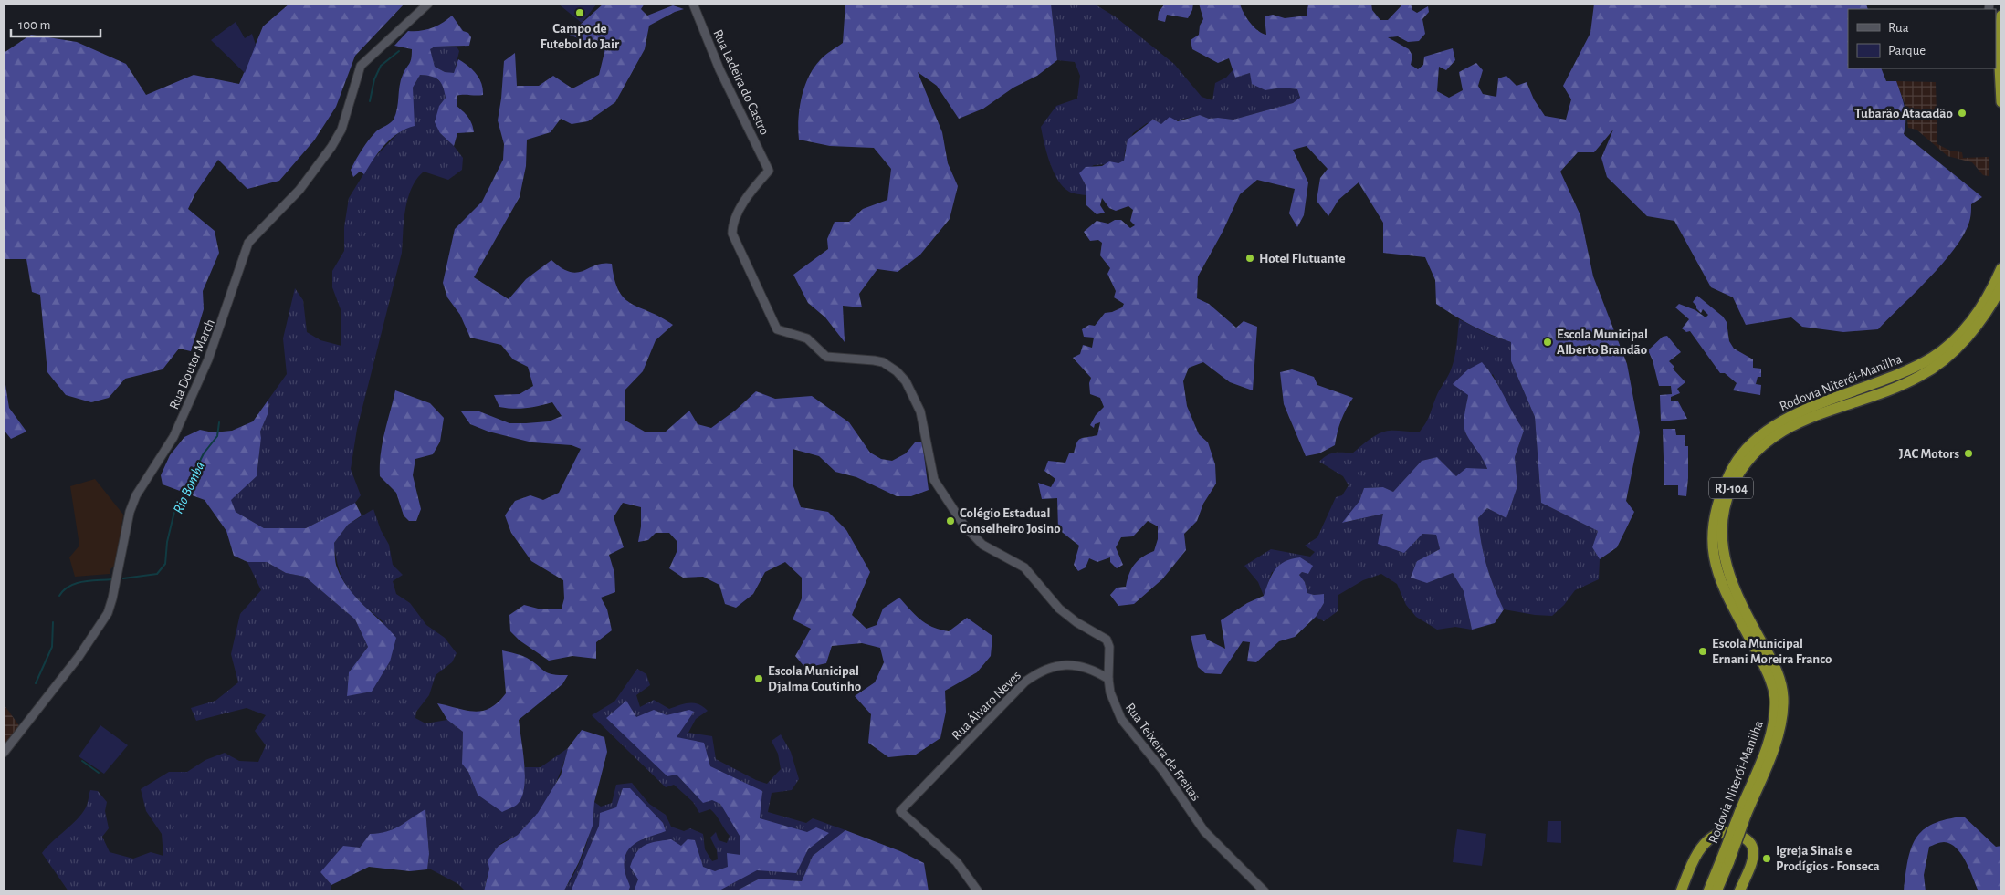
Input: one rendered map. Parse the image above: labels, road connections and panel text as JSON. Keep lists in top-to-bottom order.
{
  "streets": {
    "highway": ["Rodovia Niterói-Manilha", "RJ-104"],
    "street": [
      "Rua Ladeira do Castro",
      "Rua Doutor March",
      "Rua Álvaro Neves",
      "Rua Teixeira de Freitas"
    ]
  },
  "crossings": [
    ["Rua Ladeira do Castro", "Rua Teixeira de Freitas"],
    ["Rua Álvaro Neves", "Rua Teixeira de Freitas"]
  ],
  "water": ["Rio Bomba"],
  "places": [
    "Campo de Futebol do Jair",
    "Tubarão Atacadão",
    "Hotel Flutuante",
    "Escola Municipal Alberto Brandão",
    "JAC Motors",
    "Colégio Estadual Conselheiro Josino",
    "Escola Municipal Ernani Moreira Franco",
    "Escola Municipal Djalma Coutinho",
    "Igreja Sinais e Prodígios - Fonseca"
  ],
  "legend": ["Rua", "Parque"],
  "scale_bar": "100 m"
}
